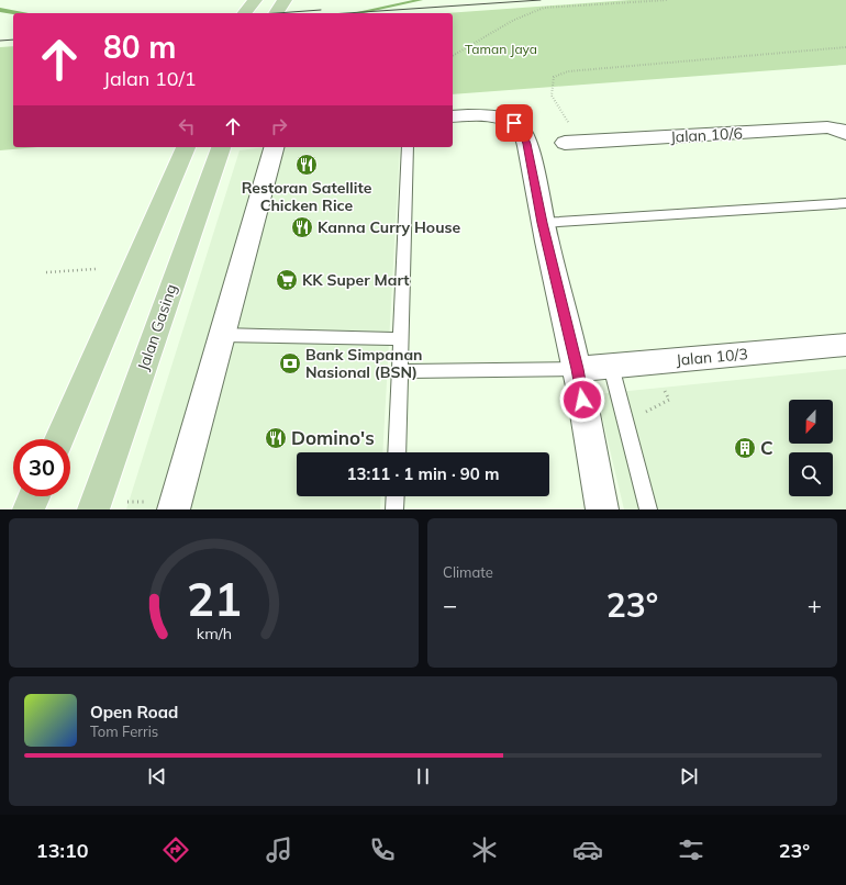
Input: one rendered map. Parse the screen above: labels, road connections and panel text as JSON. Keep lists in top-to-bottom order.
{
  "streets": {
    "main road": ["Jalan Gasing"],
    "street": ["Jalan 10/6", "Jalan 10/3"]
  },
  "parks": ["Taman Jaya"],
  "places": {
    "restaurant": ["Restoran Satellite Chicken Rice", "Kanna Curry House", "Domino's"],
    "supermarket": ["KK Super Mart"],
    "bank": ["Bank Simpanan Nasional (BSN)"],
    "building": ["C"]
  },
  "north": "bottom",
  "page": {
    "turn": ["80 m", "Jalan 10/1"],
    "limit": "30",
    "trip": "13:11 · 1 min · 90 m",
    "tile": "Climate",
    "heat": ["−", "23°", "+"],
    "song": ["Open Road", "Tom Ferris"],
    "tabs": ["13:10", "23°"],
    "gauge": ["21", "km/h"]
  }
}
